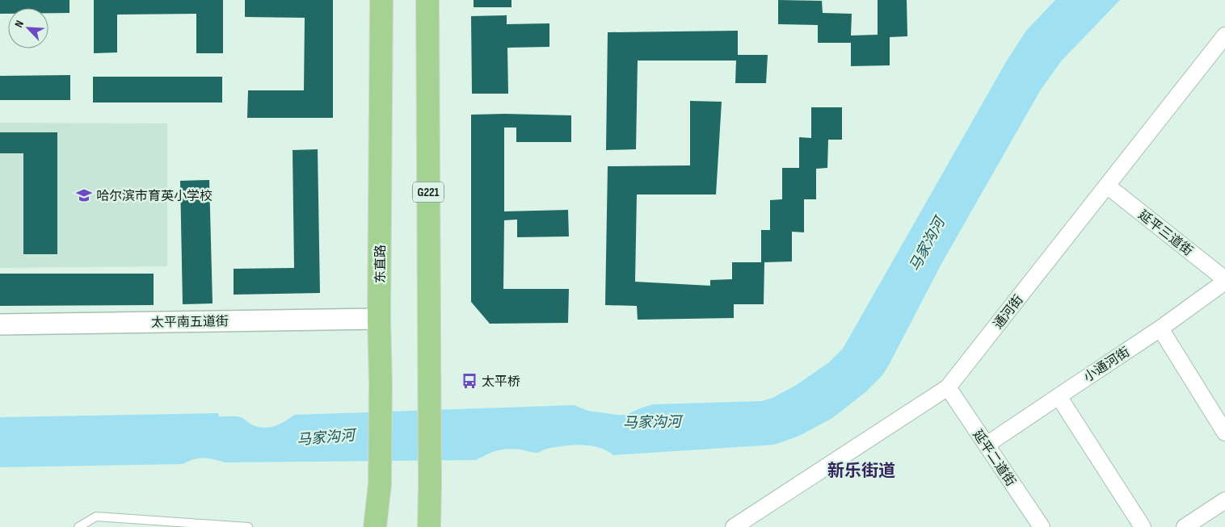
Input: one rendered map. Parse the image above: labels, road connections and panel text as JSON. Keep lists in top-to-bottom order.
{
  "streets": {
    "highway": ["G221", "东直路"],
    "street": [
      "延平三道街",
      "通河街",
      "太平南五道街",
      "小通河街",
      "延平二道街"
    ]
  },
  "crossings": [
    ["延平三道街", "通河街"],
    ["延平三道街", "小通河街"],
    ["东直路", "太平南五道街"],
    ["通河街", "延平二道街"],
    ["小通河街", "延平二道街"]
  ],
  "districts": ["新乐街道"],
  "water": ["马家沟河"],
  "places": {
    "school or university": ["哈尔滨市育英小学校"],
    "bus stop": ["太平桥"]
  },
  "north": "top left"
}
